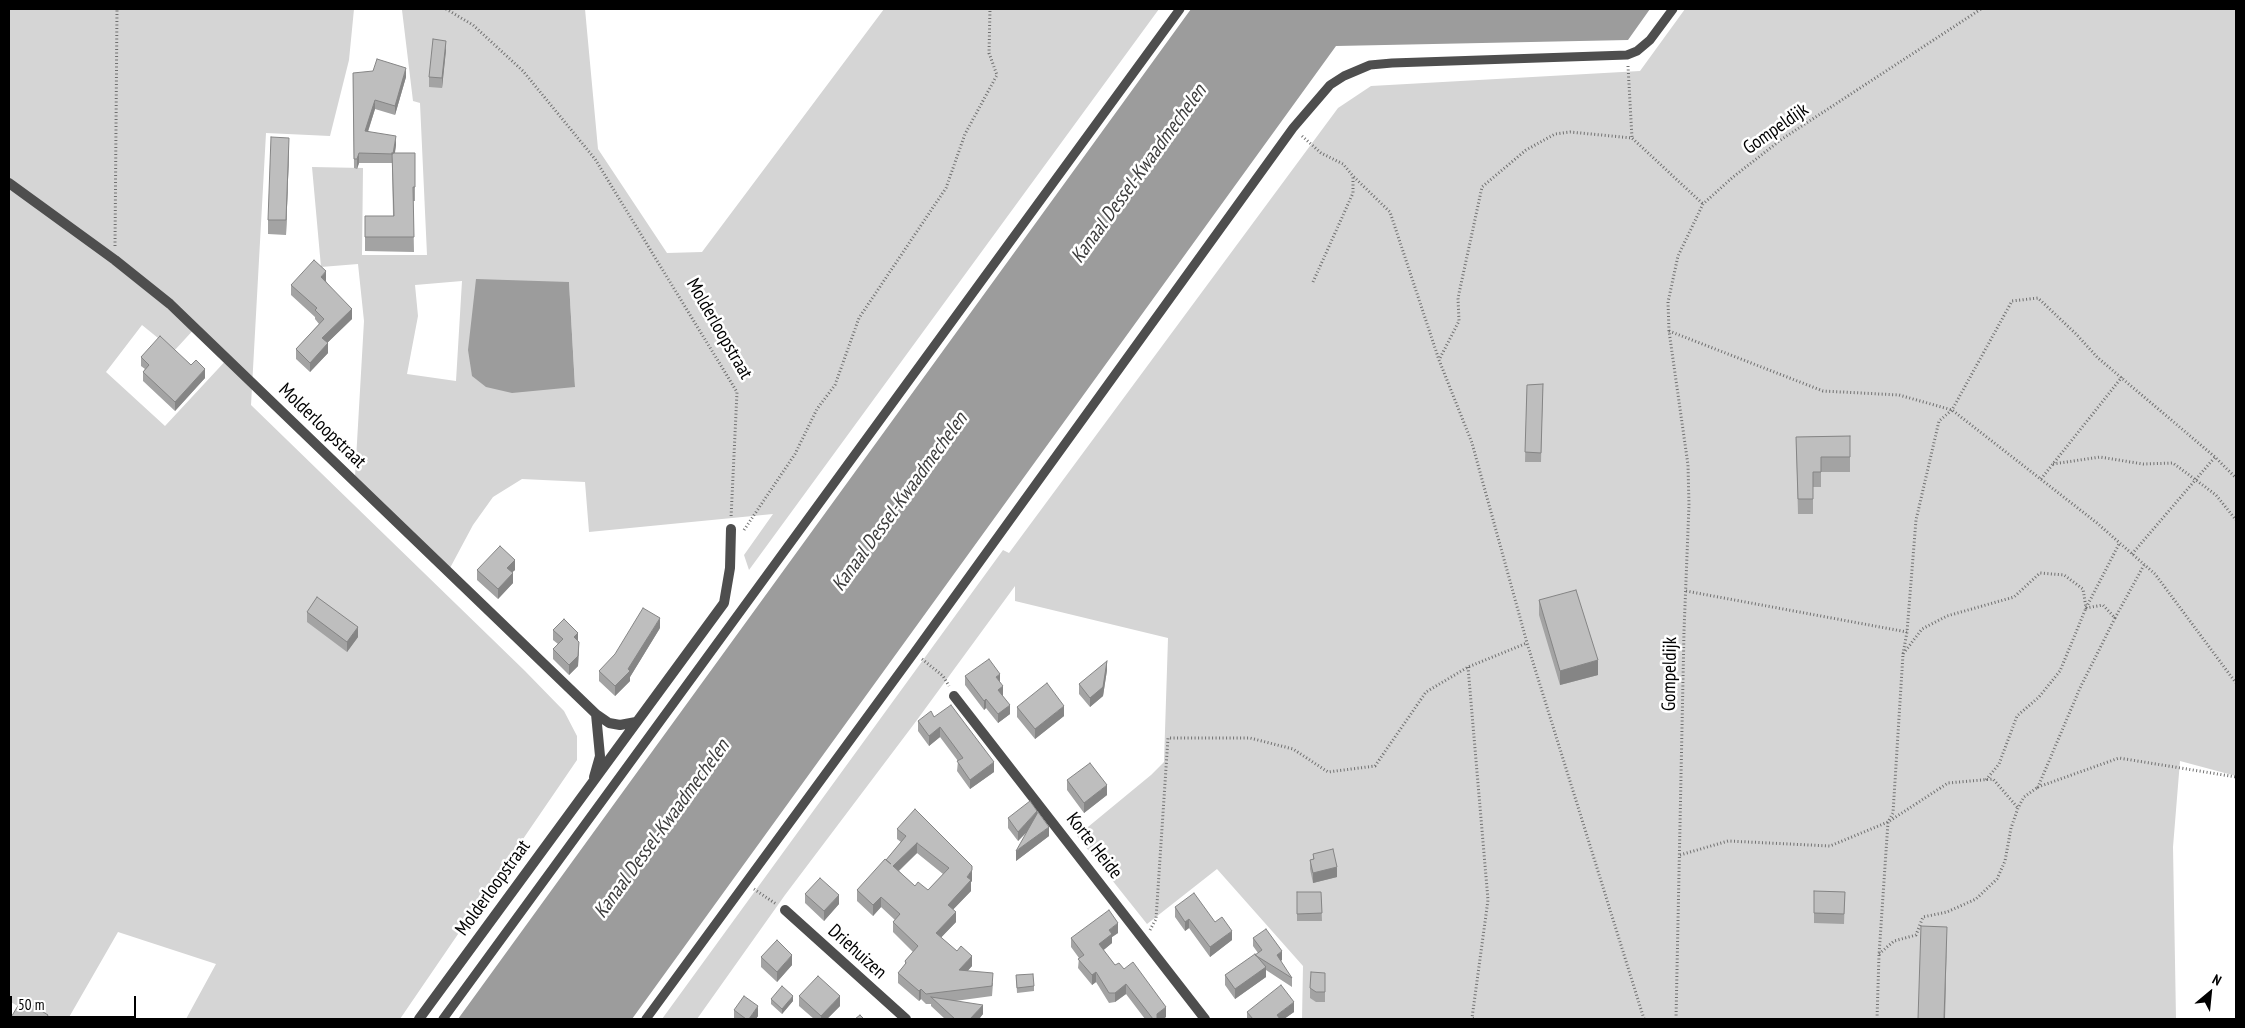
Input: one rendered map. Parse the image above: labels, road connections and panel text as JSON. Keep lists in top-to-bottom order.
{
  "streets": {
    "street": ["Molderloopstraat", "Korte Heide", "Driehuizen"],
    "path": ["Gompeldijk"]
  },
  "water": ["Kanaal Dessel-Kwaadmechelen"],
  "scale_bar": "50 m",
  "north": "top right"
}
